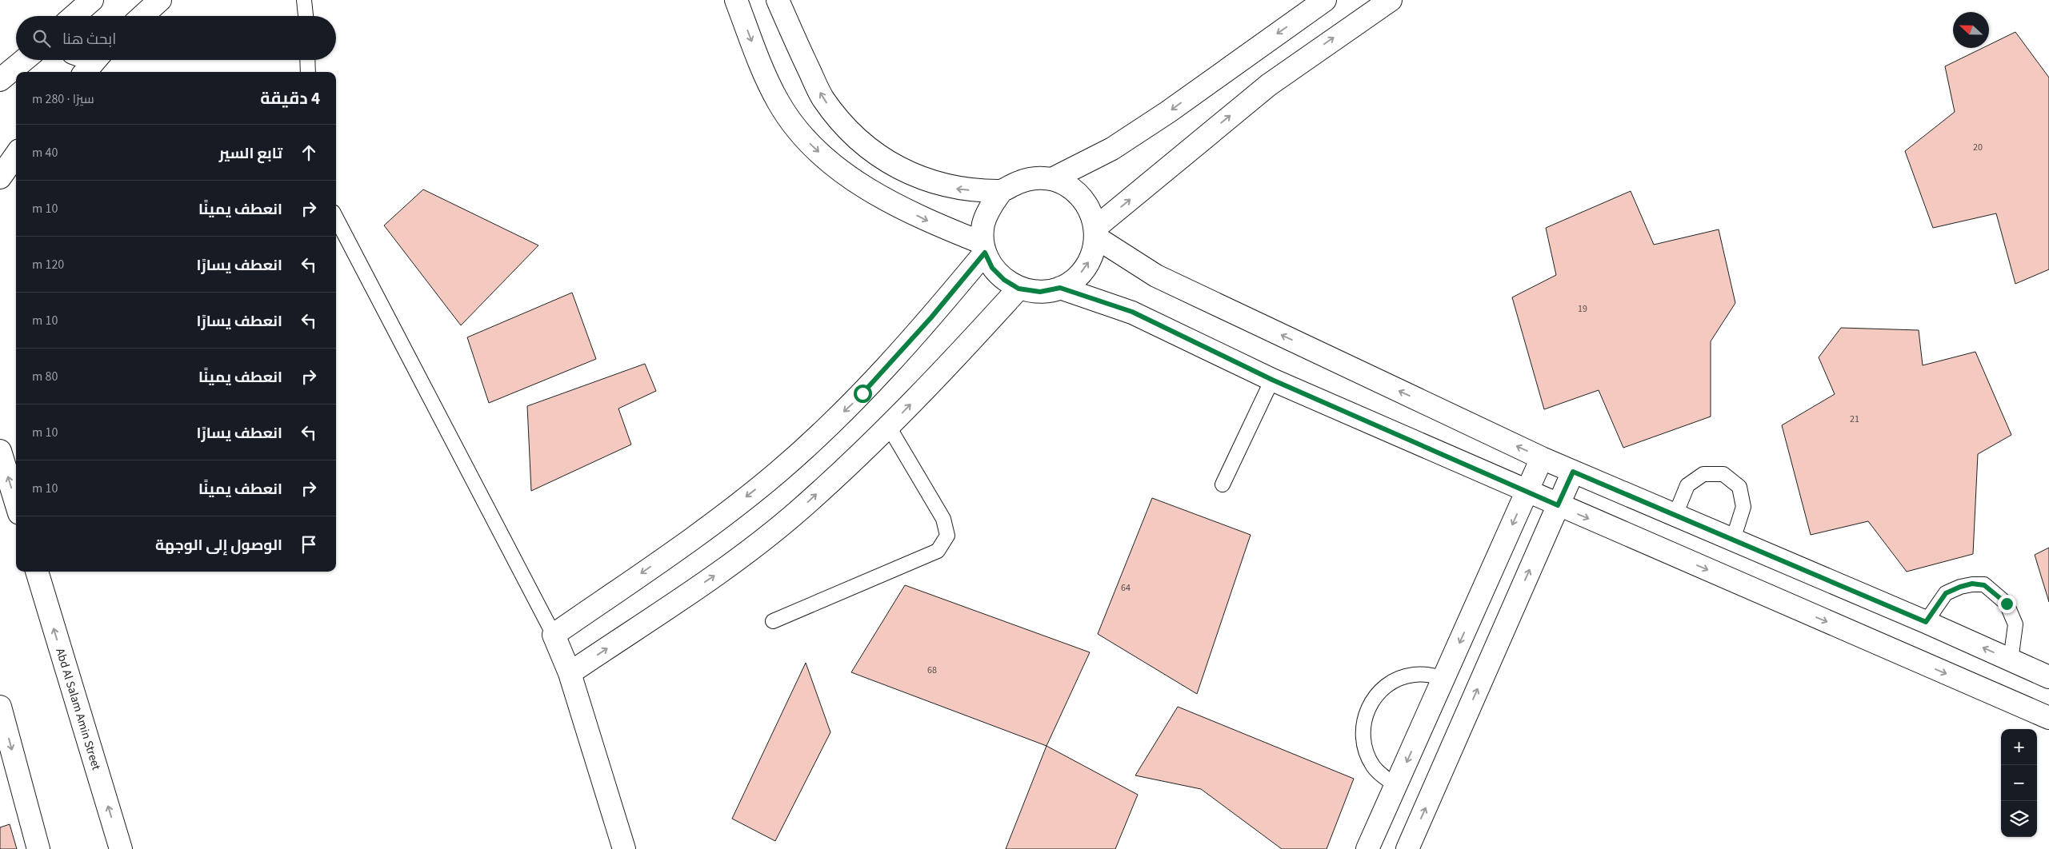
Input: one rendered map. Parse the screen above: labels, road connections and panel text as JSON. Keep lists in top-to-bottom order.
{
  "streets": {
    "street": ["Abd Al Salam Amin Street"]
  },
  "house_numbers": [
    "20",
    "19",
    "21",
    "64",
    "68"
  ],
  "north": "left",
  "page": {
    "search": "ابحث هنا",
    "heading": ["4 دقيقة", "سيرًا · 280 m"],
    "list": [
      ["تابع السير", "40 m"],
      ["انعطف يمينًا", "10 m"],
      ["انعطف يسارًا", "120 m"],
      ["انعطف يسارًا", "10 m"],
      ["انعطف يمينًا", "80 m"],
      ["انعطف يسارًا", "10 m"],
      ["انعطف يمينًا", "10 m"],
      "الوصول إلى الوجهة"
    ],
    "map_buttons": ["+", "−"]
  }
}
